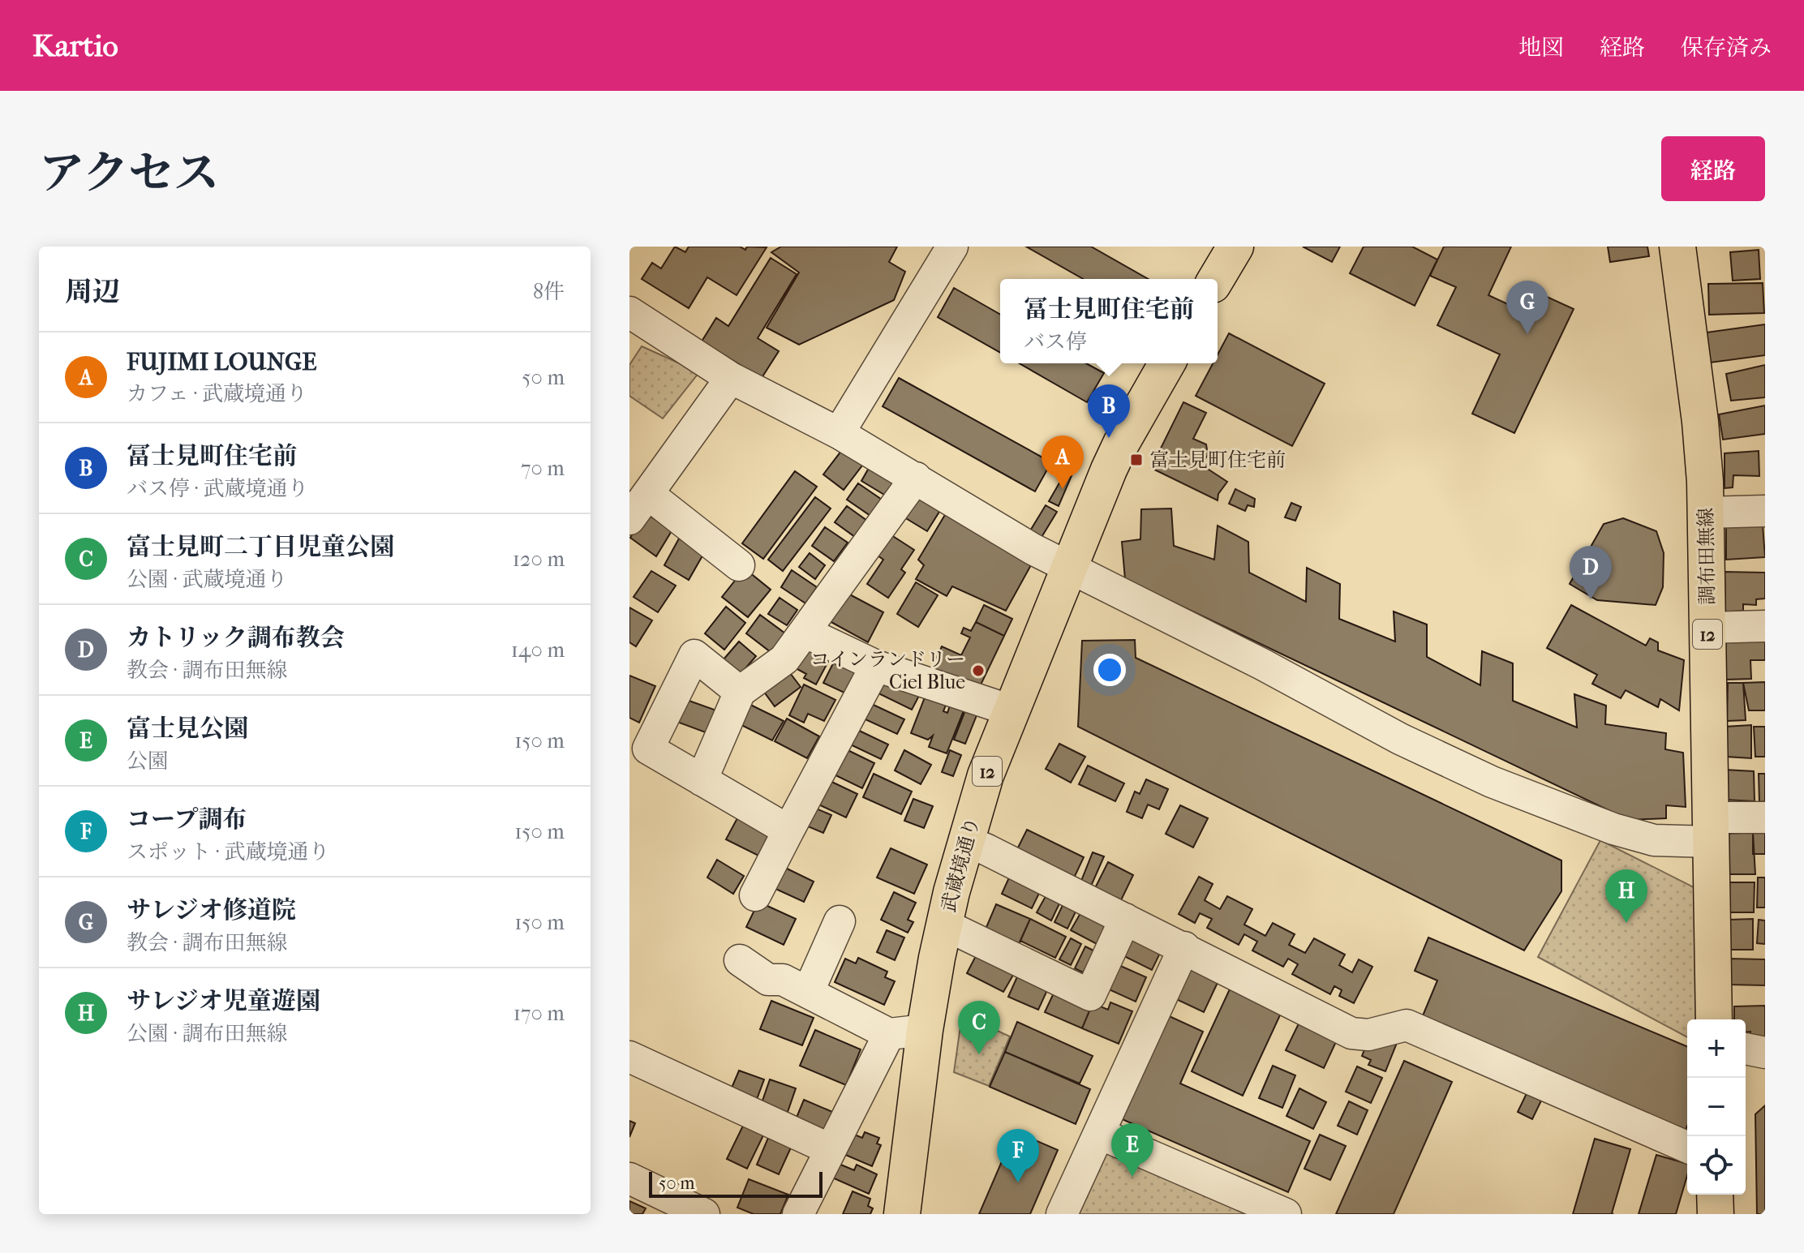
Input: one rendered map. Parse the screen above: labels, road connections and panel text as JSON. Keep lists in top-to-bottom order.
{
  "streets": {
    "main road": ["調布田無線", "12", "武蔵境通り"]
  },
  "places": {
    "transit": ["富士見町住宅前"],
    "other": ["コインランドリー Ciel Blue"]
  },
  "scale_bar": "50 m",
  "page": {
    "header": "Kartio",
    "nav": ["地図", "経路", "保存済み"],
    "title": "アクセス",
    "buttons": "経路",
    "heading": ["周辺", "8件"],
    "popup": ["冨士見町住宅前", "バス停"],
    "pins": [
      "G",
      "B",
      "A",
      "D",
      "H",
      "C",
      "E",
      "F"
    ],
    "list": [
      {
        "mark": "A",
        "name": "FUJIMI LOUNGE",
        "note": "カフェ · 武蔵境通り",
        "value": "50 m"
      },
      {
        "mark": "B",
        "name": "冨士見町住宅前",
        "note": "バス停 · 武蔵境通り",
        "value": "70 m"
      },
      {
        "mark": "C",
        "name": "富士見町二丁目児童公園",
        "note": "公園 · 武蔵境通り",
        "value": "120 m"
      },
      {
        "mark": "D",
        "name": "カトリック調布教会",
        "note": "教会 · 調布田無線",
        "value": "140 m"
      },
      {
        "mark": "E",
        "name": "富士見公園",
        "note": "公園",
        "value": "150 m"
      },
      {
        "mark": "F",
        "name": "コープ調布",
        "note": "スポット · 武蔵境通り",
        "value": "150 m"
      },
      {
        "mark": "G",
        "name": "サレジオ修道院",
        "note": "教会 · 調布田無線",
        "value": "150 m"
      },
      {
        "mark": "H",
        "name": "サレジオ児童遊園",
        "note": "公園 · 調布田無線",
        "value": "170 m"
      }
    ],
    "map_buttons": ["+", "−"],
    "scale": "50 m"
  }
}
